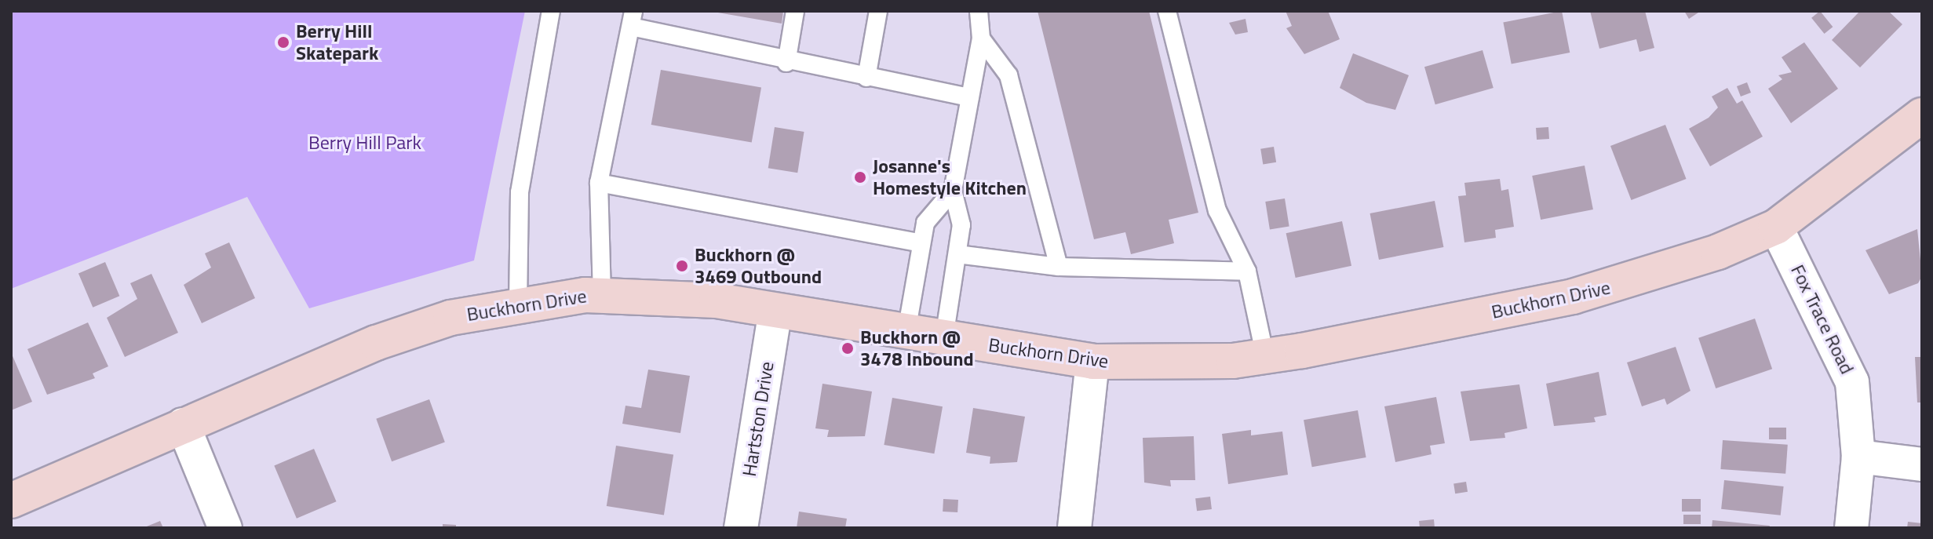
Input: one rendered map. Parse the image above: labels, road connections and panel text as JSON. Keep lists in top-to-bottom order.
{
  "streets": {
    "street": ["Buckhorn Drive", "Fox Trace Road", "Hartston Drive"]
  },
  "crossings": [
    ["Buckhorn Drive", "Fox Trace Road"],
    ["Buckhorn Drive", "Hartston Drive"]
  ],
  "parks": ["Berry Hill Park"],
  "places": [
    "Berry Hill Skatepark",
    "Josanne's Homestyle Kitchen",
    "Buckhorn @ 3469 Outbound",
    "Buckhorn @ 3478 Inbound"
  ]
}
